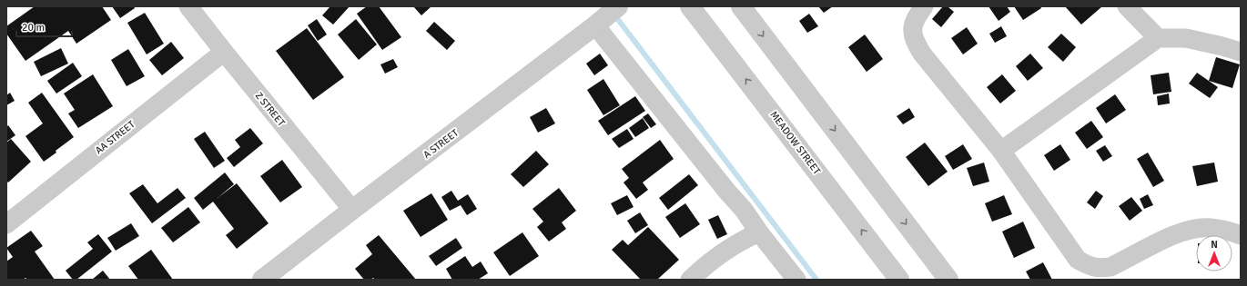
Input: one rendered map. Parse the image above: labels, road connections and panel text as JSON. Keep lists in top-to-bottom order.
{
  "streets": {
    "street": [
      "Z STREET",
      "AA STREET",
      "MEADOW STREET",
      "A STREET"
    ]
  },
  "crossings": [
    ["Z STREET", "AA STREET"],
    ["Z STREET", "A STREET"]
  ],
  "scale_bar": "20 m",
  "north": "top"
}
